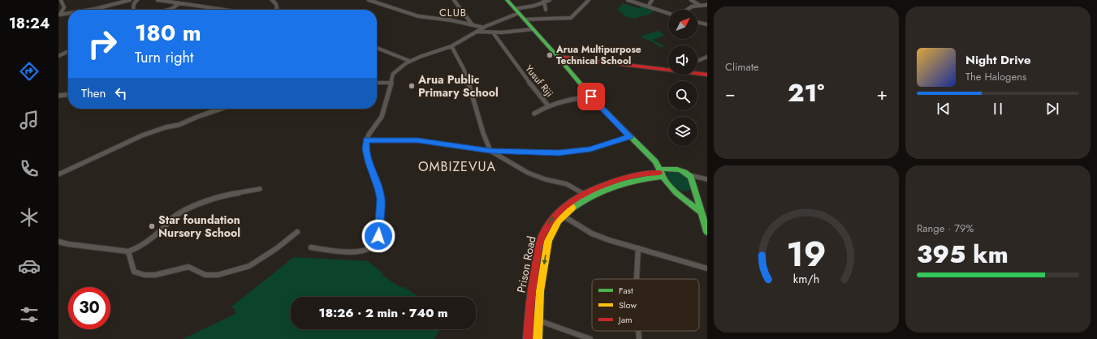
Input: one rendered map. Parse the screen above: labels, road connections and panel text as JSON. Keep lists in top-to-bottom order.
{
  "streets": {
    "street": ["Yusuf Riji", "Prison Road"]
  },
  "districts": ["CLUB", "OMBIZEVUA"],
  "places": ["Arua Multipurpose Technical School", "Arua Public Primary School", "Star foundation Nursery School"],
  "legend": ["Fast", "Slow", "Jam"],
  "north": "top right",
  "page": {
    "tabs": "18:24",
    "tile": [
      "Climate",
      ["Range · 79%", "395 km"]
    ],
    "turn": ["180 m", "Turn right"],
    "song": ["Night Drive", "The Halogens"],
    "then": "Then",
    "heat": ["−", "21°", "+"],
    "limit": "30",
    "trip": "18:26 · 2 min · 740 m",
    "gauge": ["19", "km/h"]
  }
}
